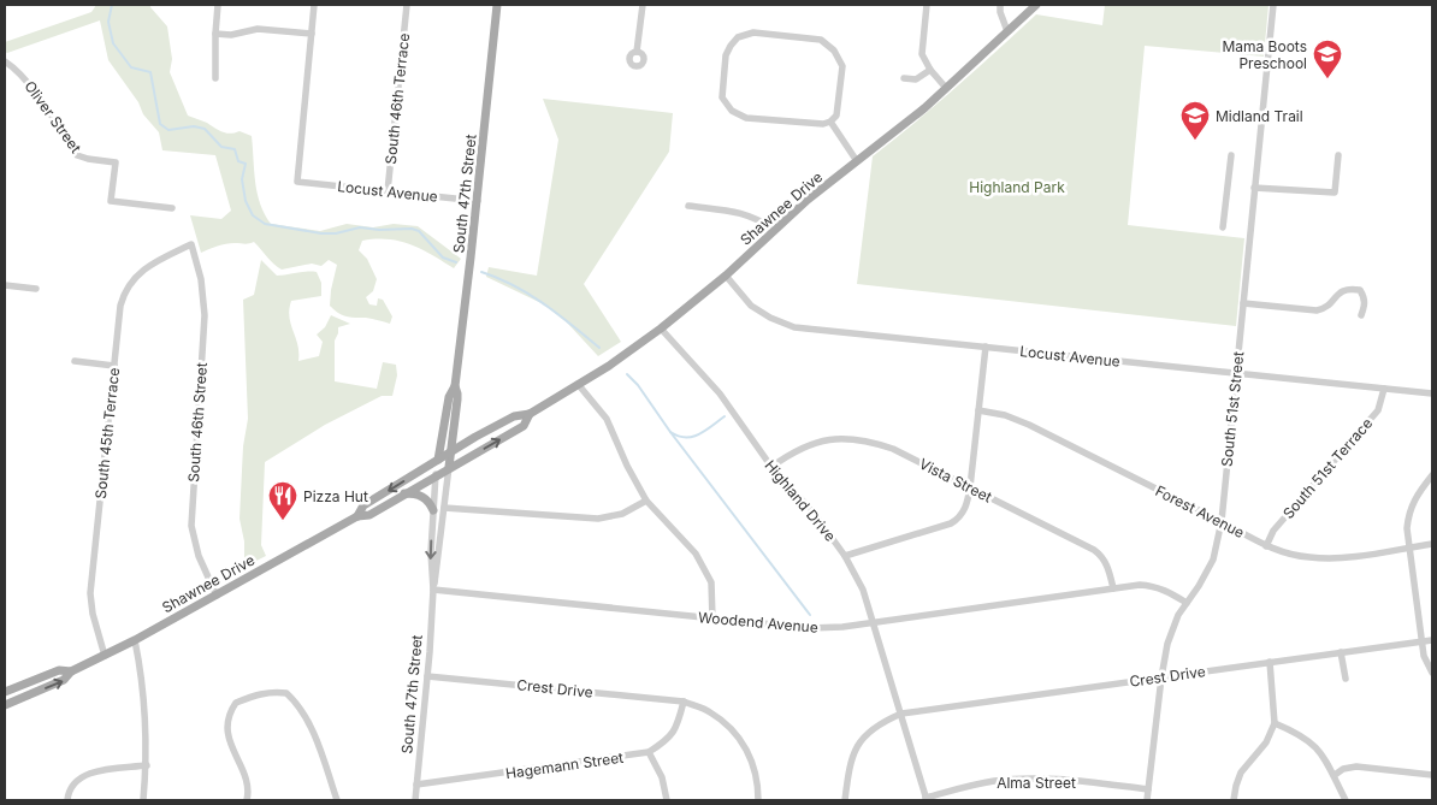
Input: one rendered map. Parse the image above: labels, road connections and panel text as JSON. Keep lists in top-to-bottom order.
{
  "streets": {
    "main road": ["South 47th Street", "Shawnee Drive"],
    "street": [
      "South 46th Terrace",
      "Oliver Street",
      "Locust Avenue",
      "South 51st Street",
      "South 46th Street",
      "South 45th Terrace",
      "South 51st Terrace",
      "Vista Street",
      "Highland Drive",
      "Forest Avenue",
      "Woodend Avenue",
      "Crest Drive",
      "Hagemann Street",
      "Alma Street"
    ]
  },
  "crossings": [
    ["South 46th Terrace", "Locust Avenue"],
    ["Locust Avenue", "South 47th Street"],
    ["Locust Avenue", "Shawnee Drive"],
    ["Locust Avenue", "South 51st Street"],
    ["Locust Avenue", "South 51st Terrace"],
    ["South 47th Street", "Shawnee Drive"],
    ["South 47th Street", "Woodend Avenue"],
    ["South 47th Street", "Crest Drive"],
    ["South 47th Street", "Hagemann Street"],
    ["Shawnee Drive", "South 46th Street"],
    ["Shawnee Drive", "South 45th Terrace"],
    ["Shawnee Drive", "Highland Drive"],
    ["South 51st Street", "Forest Avenue"],
    ["South 51st Street", "Woodend Avenue"],
    ["South 51st Street", "Crest Drive"],
    ["South 51st Street", "Alma Street"],
    ["South 46th Street", "South 45th Terrace"],
    ["South 51st Terrace", "Forest Avenue"],
    ["Vista Street", "Highland Drive"],
    ["Vista Street", "Woodend Avenue"],
    ["Highland Drive", "Woodend Avenue"],
    ["Highland Drive", "Crest Drive"],
    ["Highland Drive", "Alma Street"]
  ],
  "parks": ["Highland Park"],
  "places": {
    "school or university": ["Mama Boots Preschool", "Midland Trail"],
    "restaurant": ["Pizza Hut"]
  }
}
